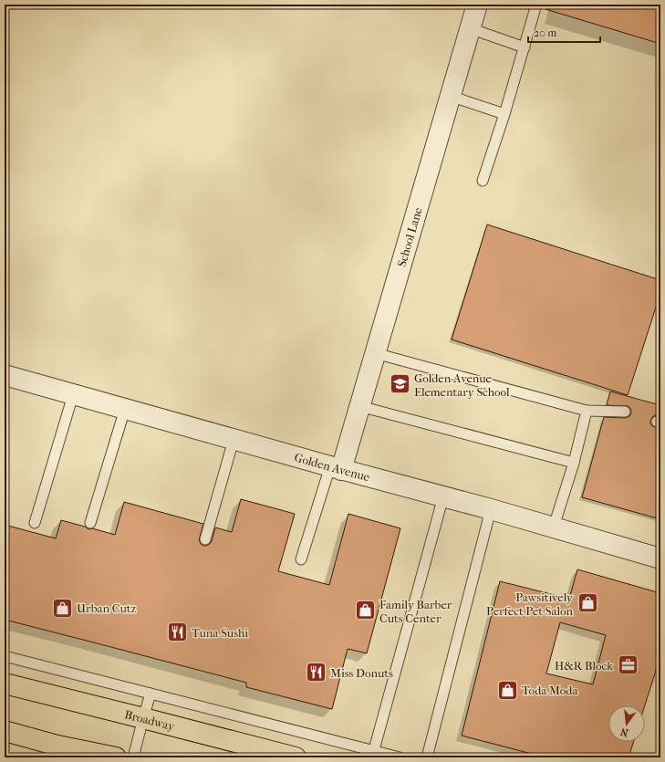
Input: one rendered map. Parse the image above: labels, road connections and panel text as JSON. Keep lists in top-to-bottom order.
{
  "streets": {
    "main road": ["Broadway"],
    "street": ["School Lane", "Golden Avenue"]
  },
  "crossings": [
    ["School Lane", "Golden Avenue"]
  ],
  "places": {
    "school or university": ["Golden Avenue Elementary School"],
    "shop": [
      "Pawsitively Perfect Pet Salon",
      "Urban Cutz",
      "Family Barber Cuts Center",
      "Toda Moda"
    ],
    "restaurant": ["Tuna Sushi", "Miss Donuts"],
    "office": ["H&R Block"]
  },
  "scale_bar": "20 m",
  "north": "bottom"
}
